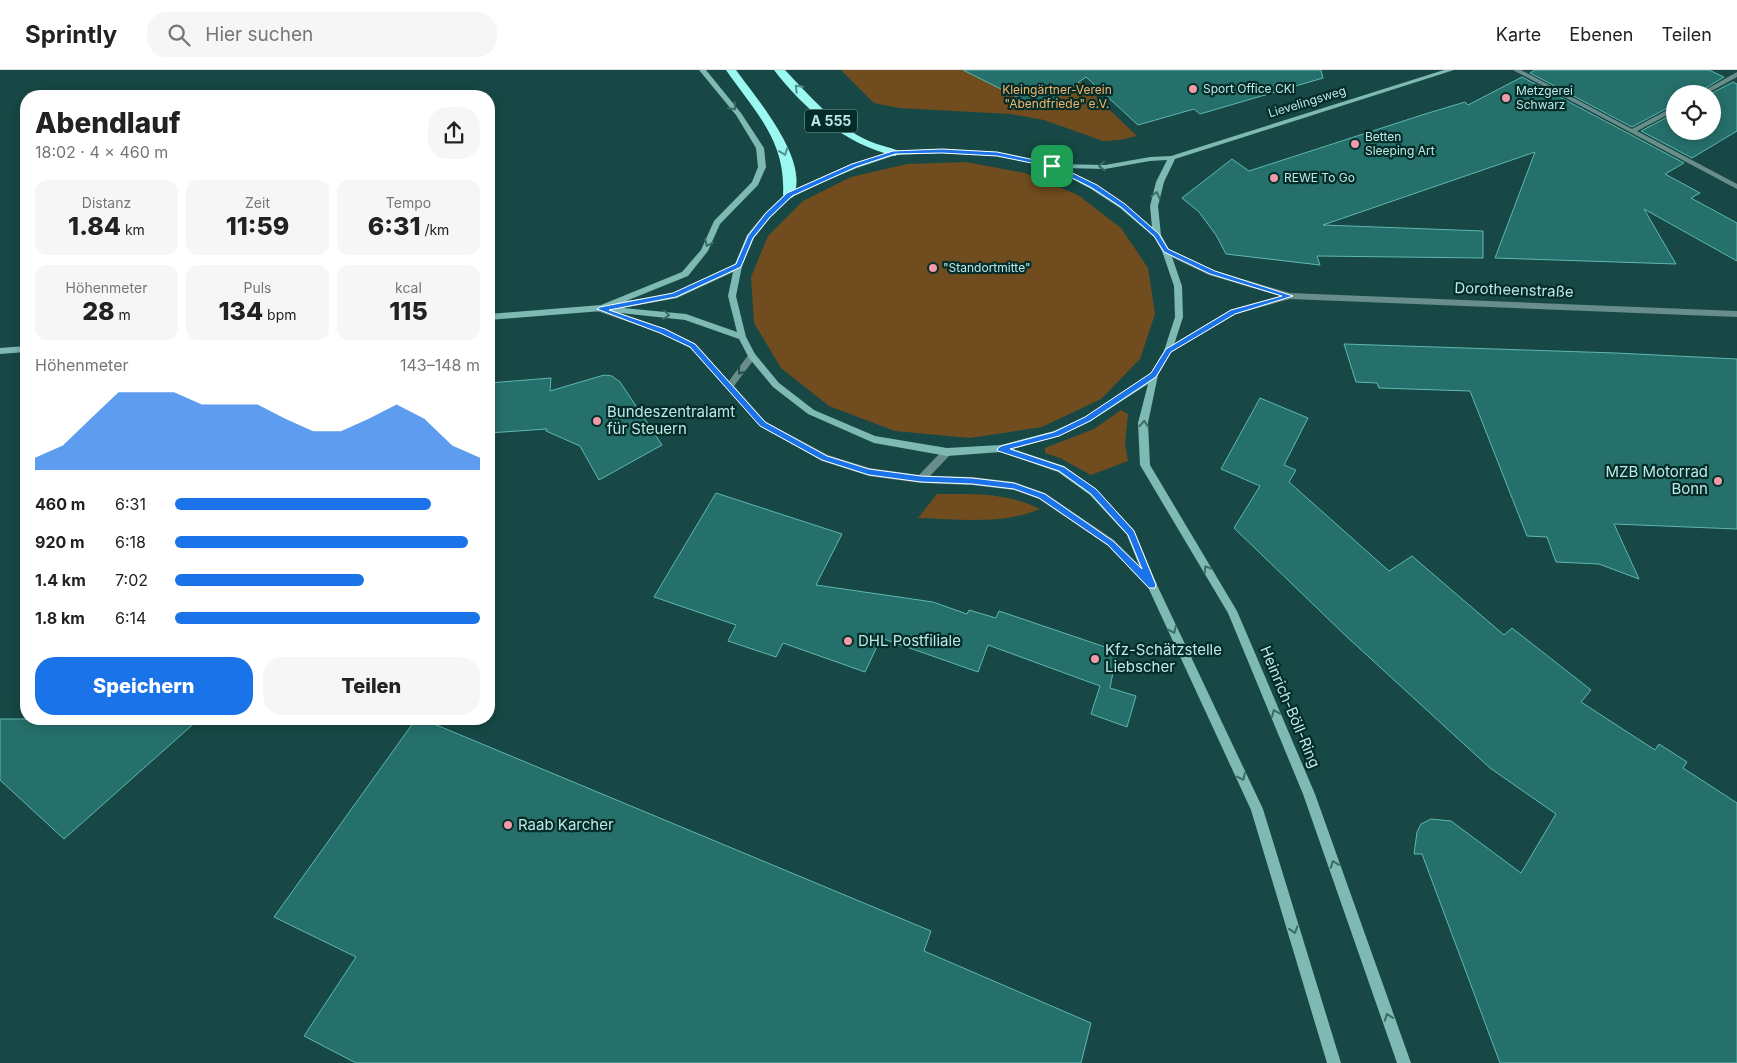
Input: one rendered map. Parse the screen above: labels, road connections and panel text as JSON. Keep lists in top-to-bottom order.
{
  "streets": {
    "highway": ["A 555"],
    "main road": ["Lievelingsweg", "Heinrich-Böll-Ring"],
    "street": ["Dorotheenstraße"]
  },
  "parks": ["Kleingärtner-Verein \"Abendfriede\" e.V."],
  "places": [
    "Sport Office CKI",
    "Metzgerei Schwarz",
    "Betten Sleeping Art",
    "REWE To Go",
    "\"Standortmitte\"",
    "Bundeszentralamt für Steuern",
    "MZB Motorrad Bonn",
    "DHL Postfiliale",
    "Kfz-Schätzstelle Liebscher",
    "Raab Karcher"
  ],
  "page": {
    "header": "Sprintly",
    "search": "Hier suchen",
    "nav": ["Karte", "Ebenen", "Teilen"],
    "heading": ["Abendlauf", "18:02 · 4 × 460 m"],
    "stats": [
      ["Distanz", "1.84 km"],
      ["Zeit", "11:59"],
      ["Tempo", "6:31 /km"],
      ["Höhenmeter", "28 m"],
      ["Puls", "134 bpm"],
      ["kcal", "115"]
    ],
    "chart": ["Höhenmeter", "143–148 m"],
    "list": [
      {
        "name": "460 m",
        "note": "6:31"
      },
      {
        "name": "920 m",
        "note": "6:18"
      },
      {
        "name": "1.4 km",
        "note": "7:02"
      },
      {
        "name": "1.8 km",
        "note": "6:14"
      }
    ],
    "buttons": ["Speichern", "Teilen"]
  }
}
